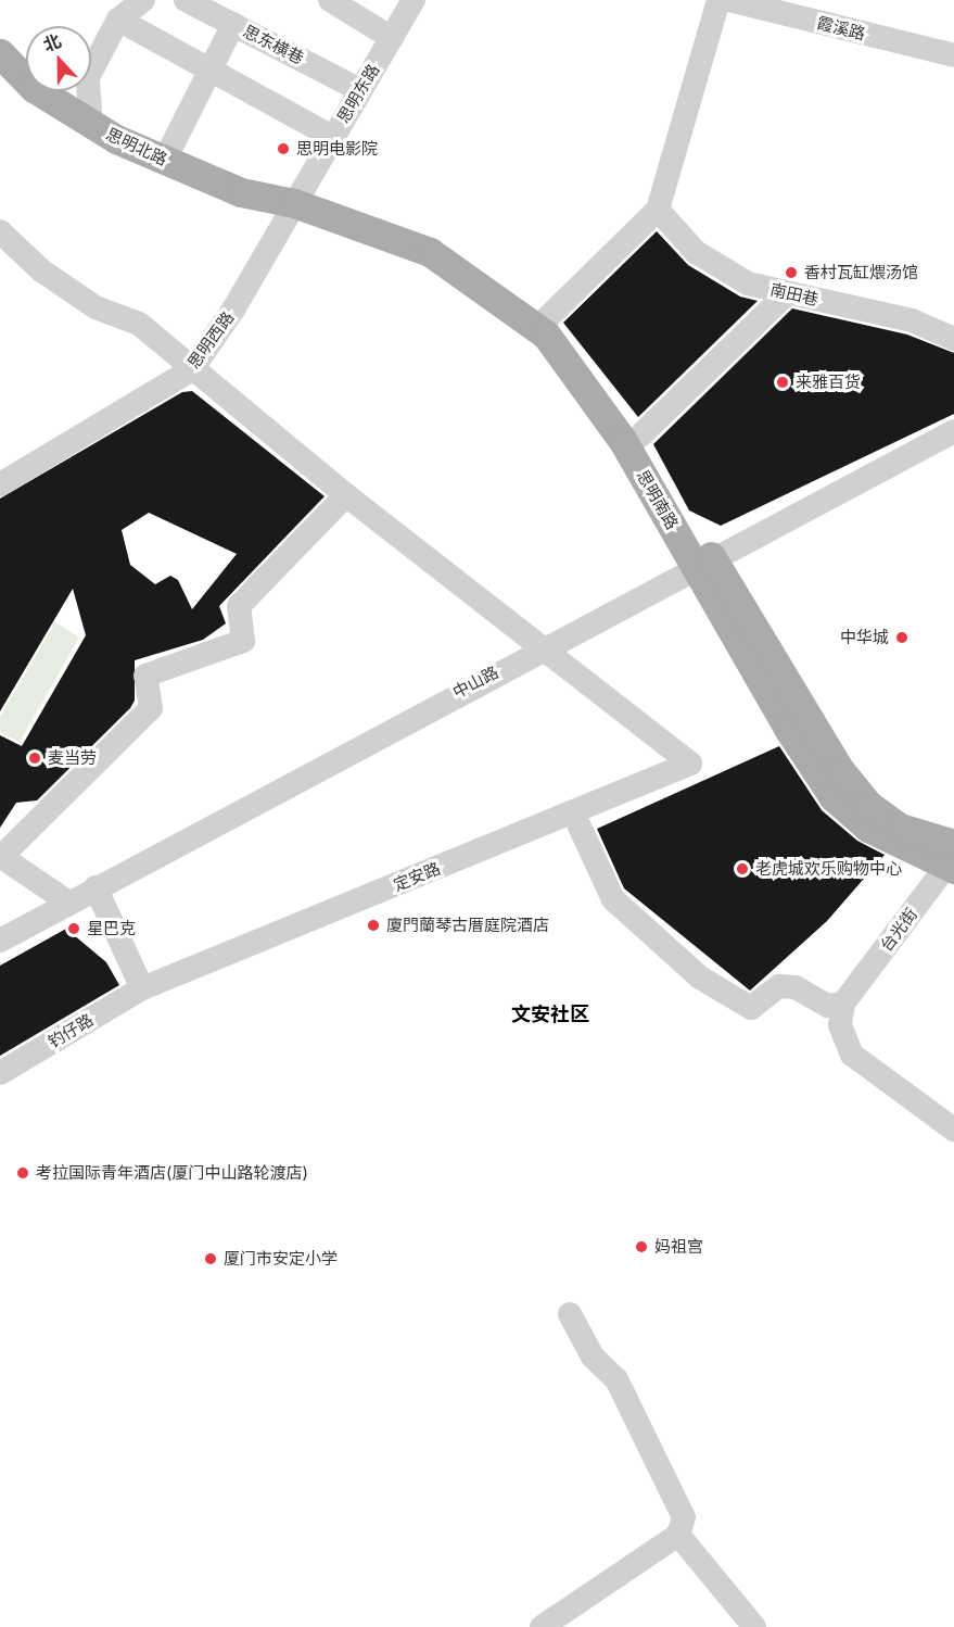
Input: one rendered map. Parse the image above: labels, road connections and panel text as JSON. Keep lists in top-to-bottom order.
{
  "streets": {
    "main road": ["思明北路", "思明南路"],
    "street": [
      "霞溪路",
      "思东横巷",
      "思明东路",
      "南田巷",
      "思明西路",
      "中山路",
      "定安路",
      "台光街",
      "钓仔路"
    ]
  },
  "crossings": [
    ["思东横巷", "思明东路"],
    ["思明东路", "思明北路"],
    ["思明东路", "思明西路"],
    ["思明东路", "思明南路"],
    ["思明北路", "思明西路"],
    ["思明北路", "思明南路"],
    ["思明西路", "思明南路"],
    ["思明南路", "中山路"],
    ["思明南路", "台光街"],
    ["中山路", "定安路"],
    ["定安路", "钓仔路"]
  ],
  "districts": ["文安社区"],
  "places": [
    "思明电影院",
    "香村瓦缸煨汤馆",
    "来雅百货",
    "中华城",
    "麦当劳",
    "老虎城欢乐购物中心",
    "廈門蘭琴古厝庭院酒店",
    "星巴克",
    "考拉国际青年酒店(厦门中山路轮渡店)",
    "妈祖宫",
    "厦门市安定小学"
  ],
  "north": "top"
}
